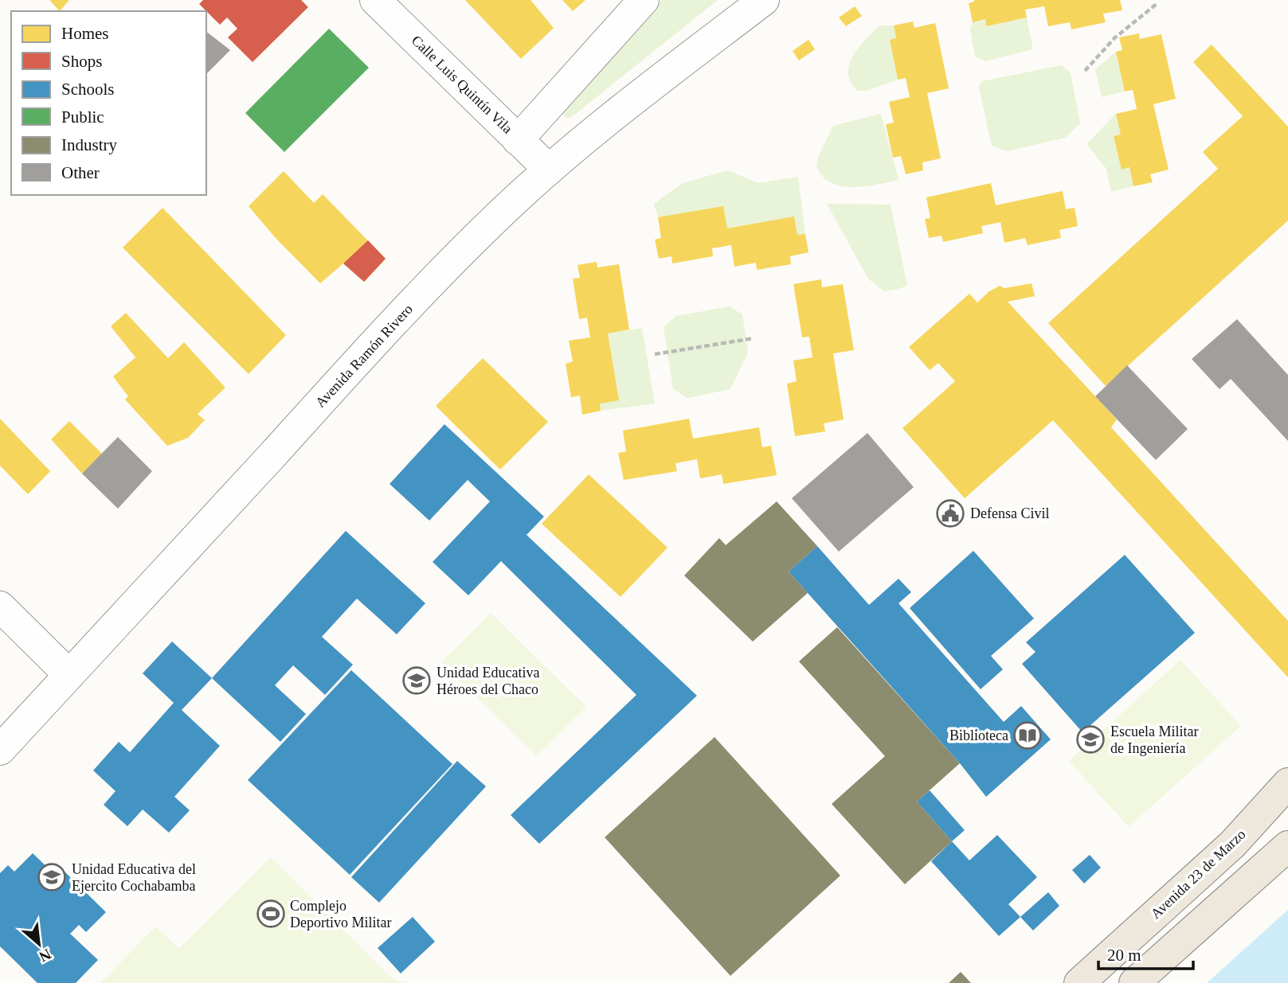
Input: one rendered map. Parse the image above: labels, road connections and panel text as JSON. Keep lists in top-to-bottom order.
{
  "streets": {
    "main road": ["Avenida 23 de Marzo"],
    "street": ["Calle Luis Quintín Vila", "Avenida Ramón Rivero"]
  },
  "crossings": [
    ["Calle Luis Quintín Vila", "Avenida Ramón Rivero"]
  ],
  "places": {
    "public building": ["Defensa Civil"],
    "school or university": ["Unidad Educativa Héroes del Chaco", "Escuela Militar de Ingeniería", "Unidad Educativa del Ejercito Cochabamba"],
    "library": ["Biblioteca"],
    "sports": ["Complejo Deportivo Militar"]
  },
  "legend": [
    "Homes",
    "Shops",
    "Schools",
    "Public",
    "Industry",
    "Other"
  ],
  "scale_bar": "20 m",
  "north": "bottom right"
}
